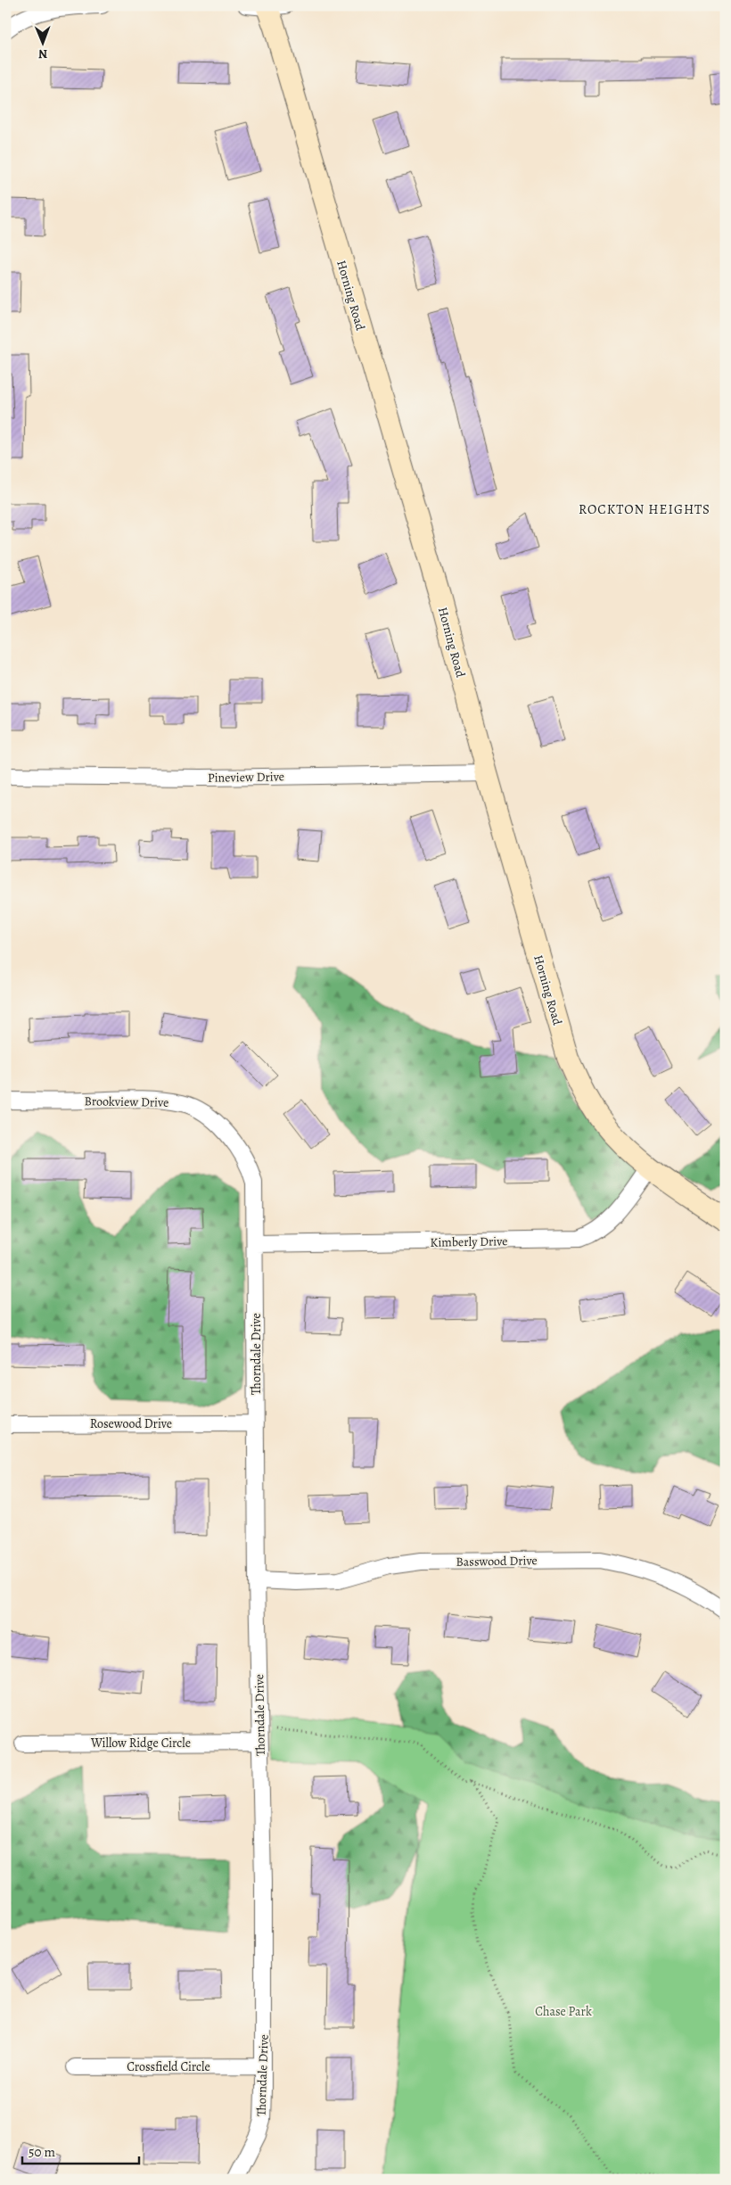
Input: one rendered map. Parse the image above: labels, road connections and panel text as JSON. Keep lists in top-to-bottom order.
{
  "streets": {
    "street": [
      "Horning Road",
      "Pineview Drive",
      "Brookview Drive",
      "Kimberly Drive",
      "Thorndale Drive",
      "Rosewood Drive",
      "Basswood Drive",
      "Willow Ridge Circle",
      "Crossfield Circle"
    ]
  },
  "crossings": [
    ["Horning Road", "Pineview Drive"],
    ["Horning Road", "Kimberly Drive"],
    ["Brookview Drive", "Kimberly Drive"],
    ["Brookview Drive", "Thorndale Drive"],
    ["Kimberly Drive", "Thorndale Drive"],
    ["Thorndale Drive", "Rosewood Drive"],
    ["Thorndale Drive", "Basswood Drive"],
    ["Thorndale Drive", "Willow Ridge Circle"],
    ["Thorndale Drive", "Crossfield Circle"]
  ],
  "districts": ["ROCKTON HEIGHTS"],
  "parks": ["Chase Park"],
  "scale_bar": "50 m",
  "north": "bottom"
}
